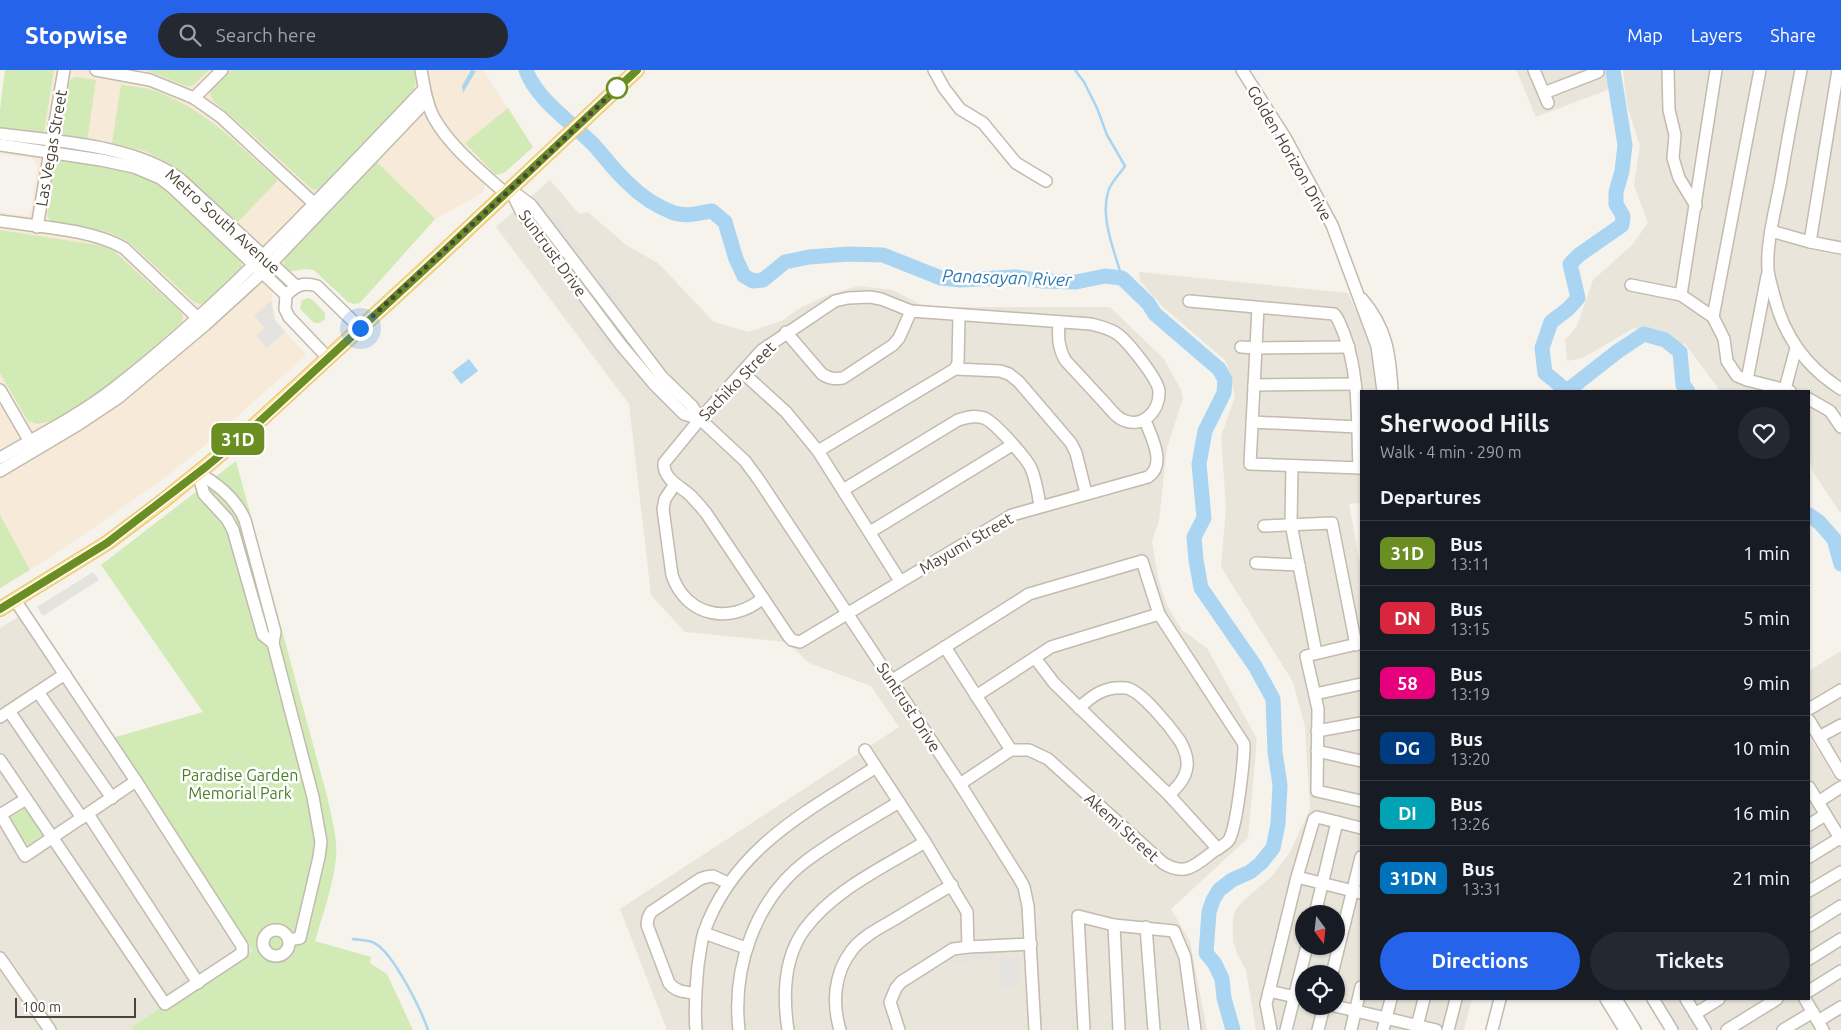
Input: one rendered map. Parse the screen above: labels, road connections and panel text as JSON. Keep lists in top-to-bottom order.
{
  "streets": {
    "street": [
      "Las Vegas Street",
      "Golden Horizon Drive",
      "Metro South Avenue",
      "Suntrust Drive",
      "Sachiko Street",
      "Mayumi Street",
      "Akemi Street"
    ]
  },
  "crossings": [
    ["Las Vegas Street", "Metro South Avenue"],
    ["Suntrust Drive", "Sachiko Street"],
    ["Suntrust Drive", "Mayumi Street"],
    ["Sachiko Street", "Mayumi Street"]
  ],
  "water": ["Panasayan River"],
  "parks": ["Paradise Garden Memorial Park"],
  "lines": ["bus line 31D"],
  "scale_bar": "100 m",
  "north": "bottom",
  "page": {
    "header": "Stopwise",
    "search": "Search here",
    "nav": ["Map", "Layers", "Share"],
    "on_map": "31D",
    "heading": [
      ["Sherwood Hills", "Walk · 4 min · 290 m"],
      "Departures"
    ],
    "list": [
      {
        "mark": "31D",
        "name": "Bus",
        "note": "13:11",
        "value": "1 min"
      },
      {
        "mark": "DN",
        "name": "Bus",
        "note": "13:15",
        "value": "5 min"
      },
      {
        "mark": "58",
        "name": "Bus",
        "note": "13:19",
        "value": "9 min"
      },
      {
        "mark": "DG",
        "name": "Bus",
        "note": "13:20",
        "value": "10 min"
      },
      {
        "mark": "DI",
        "name": "Bus",
        "note": "13:26",
        "value": "16 min"
      },
      {
        "mark": "31DN",
        "name": "Bus",
        "note": "13:31",
        "value": "21 min"
      }
    ],
    "buttons": ["Directions", "Tickets"],
    "scale": "100 m"
  }
}
